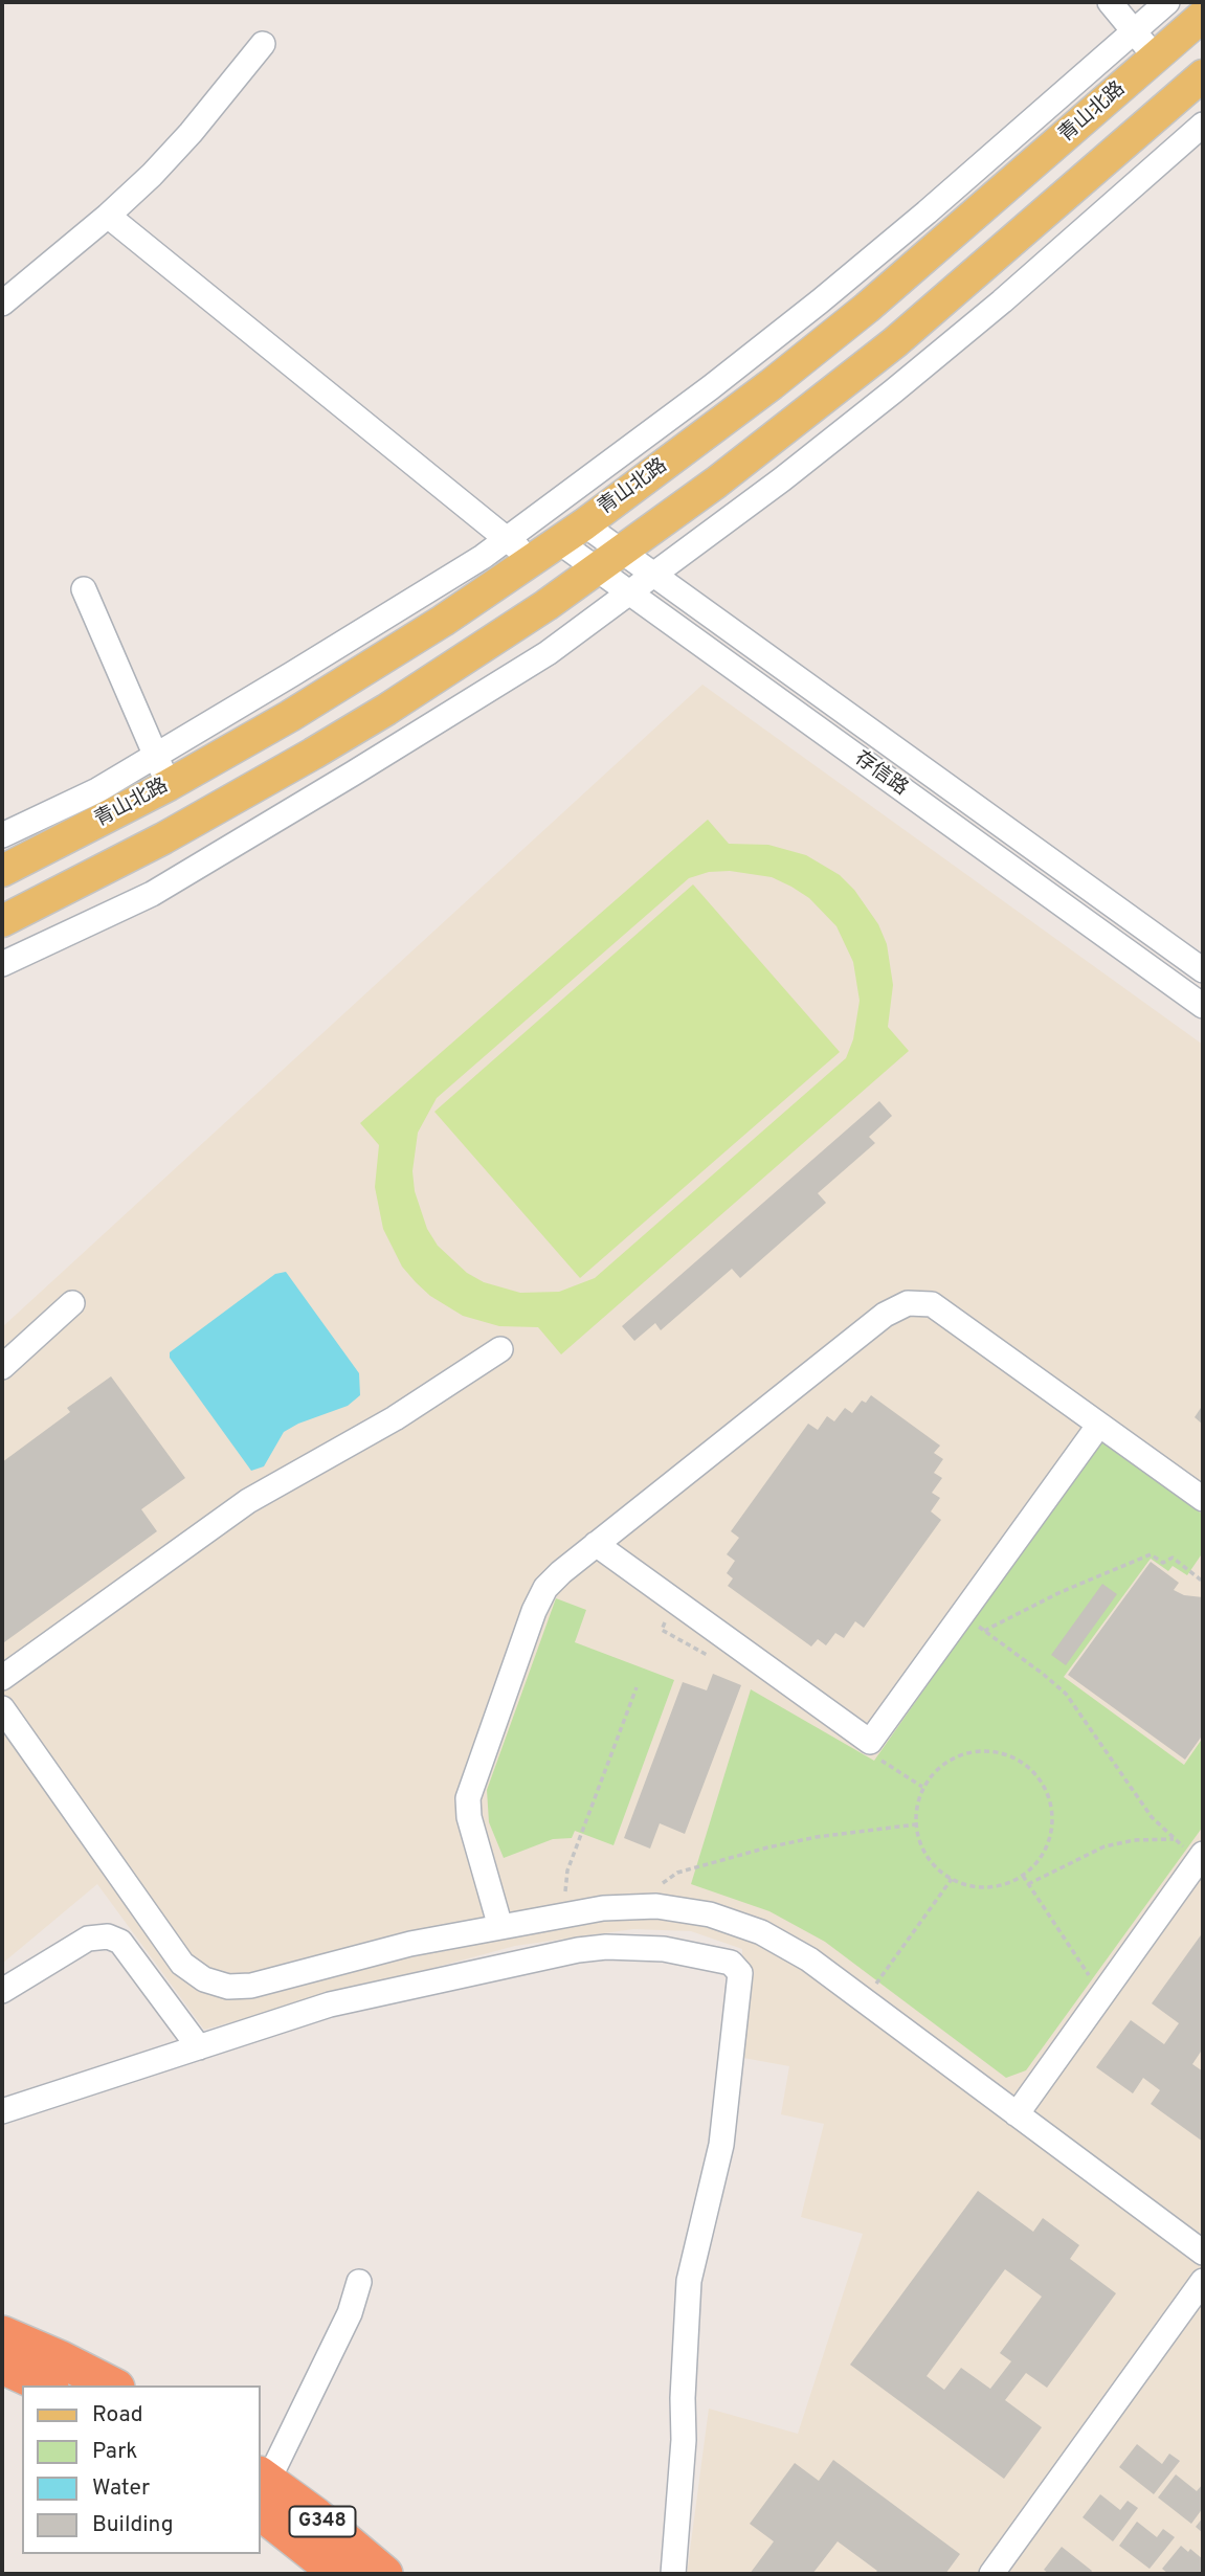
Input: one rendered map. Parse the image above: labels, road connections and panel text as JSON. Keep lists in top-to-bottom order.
{
  "streets": {
    "highway": ["G348"],
    "main road": ["青山北路"],
    "street": ["存信路"]
  },
  "crossings": [
    ["青山北路", "存信路"]
  ],
  "legend": [
    "Road",
    "Park",
    "Water",
    "Building"
  ]
}
